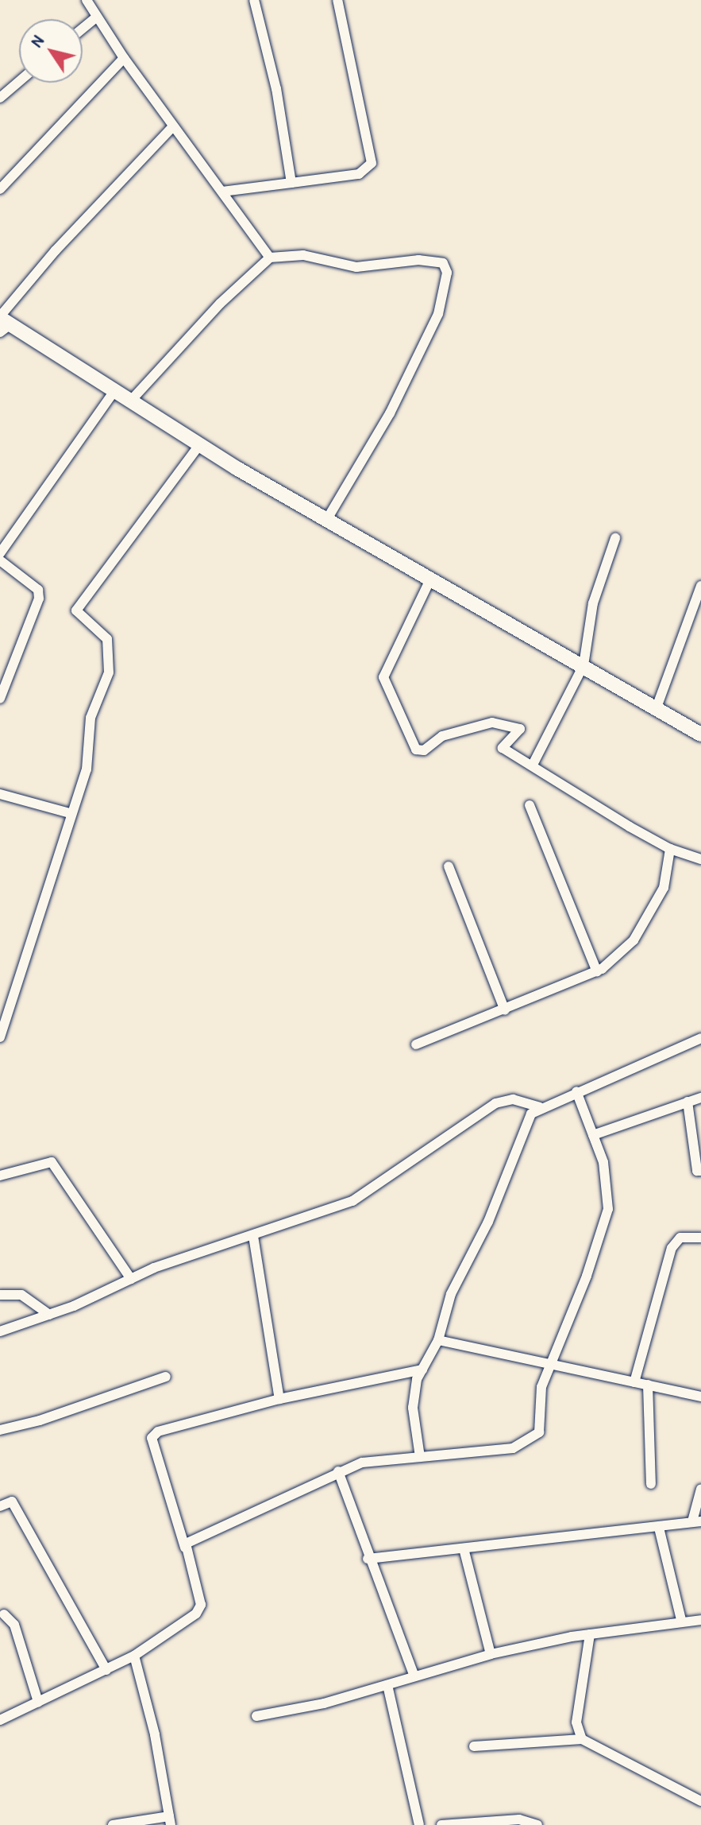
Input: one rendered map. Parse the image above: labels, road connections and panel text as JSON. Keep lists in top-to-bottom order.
{
  "north": "top left"
}
